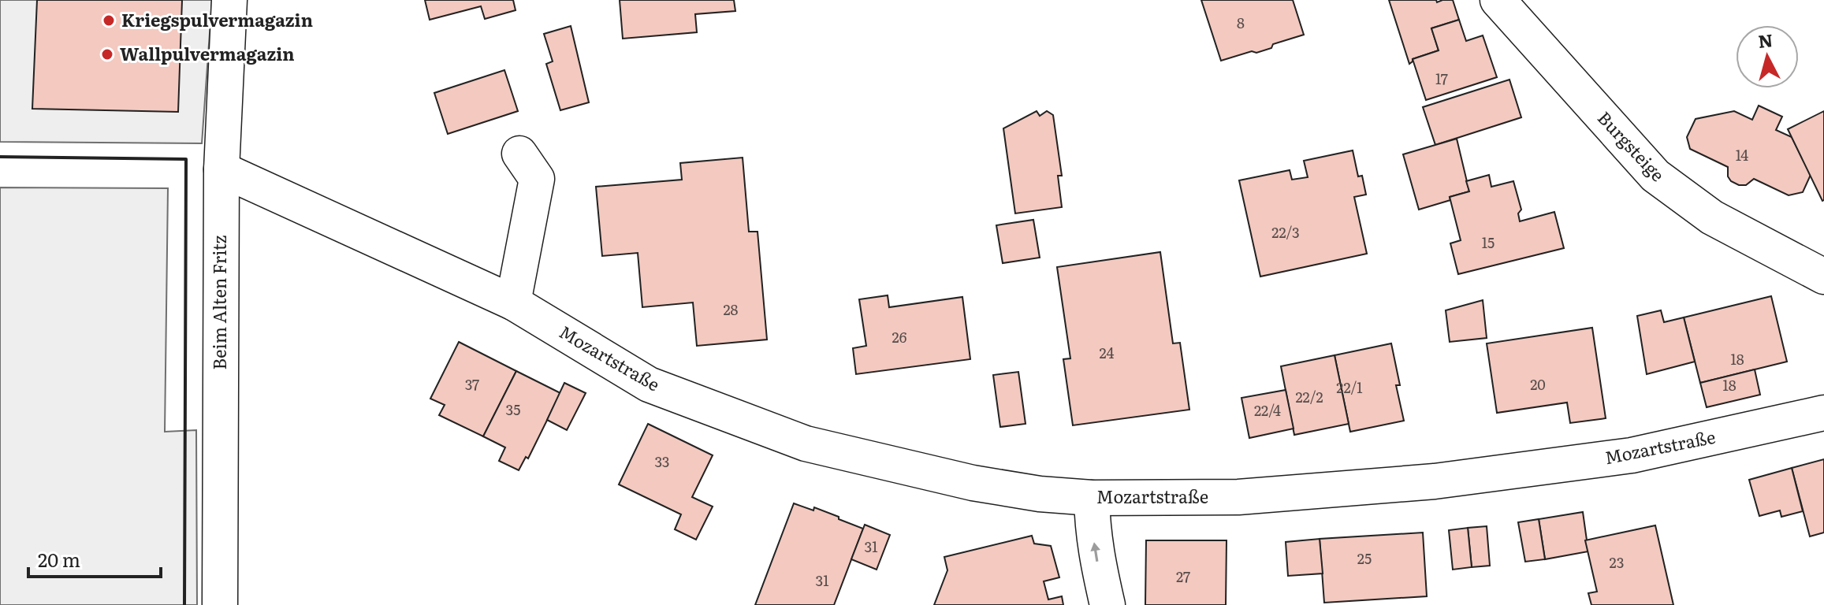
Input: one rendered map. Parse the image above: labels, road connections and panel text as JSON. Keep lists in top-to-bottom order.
{
  "streets": {
    "street": ["Burgsteige", "Beim Alten Fritz", "Mozartstraße"]
  },
  "crossings": [
    ["Beim Alten Fritz", "Mozartstraße"]
  ],
  "places": ["Kriegspulvermagazin", "Wallpulvermagazin"],
  "house_numbers": [
    "8",
    "17",
    "14",
    "22/3",
    "15",
    "28",
    "26",
    "24",
    "18",
    "37",
    "20",
    "18",
    "22/1",
    "22/2",
    "35",
    "22/4",
    "33",
    "31",
    "25",
    "23",
    "27",
    "31"
  ],
  "scale_bar": "20 m",
  "north": "top"
}
